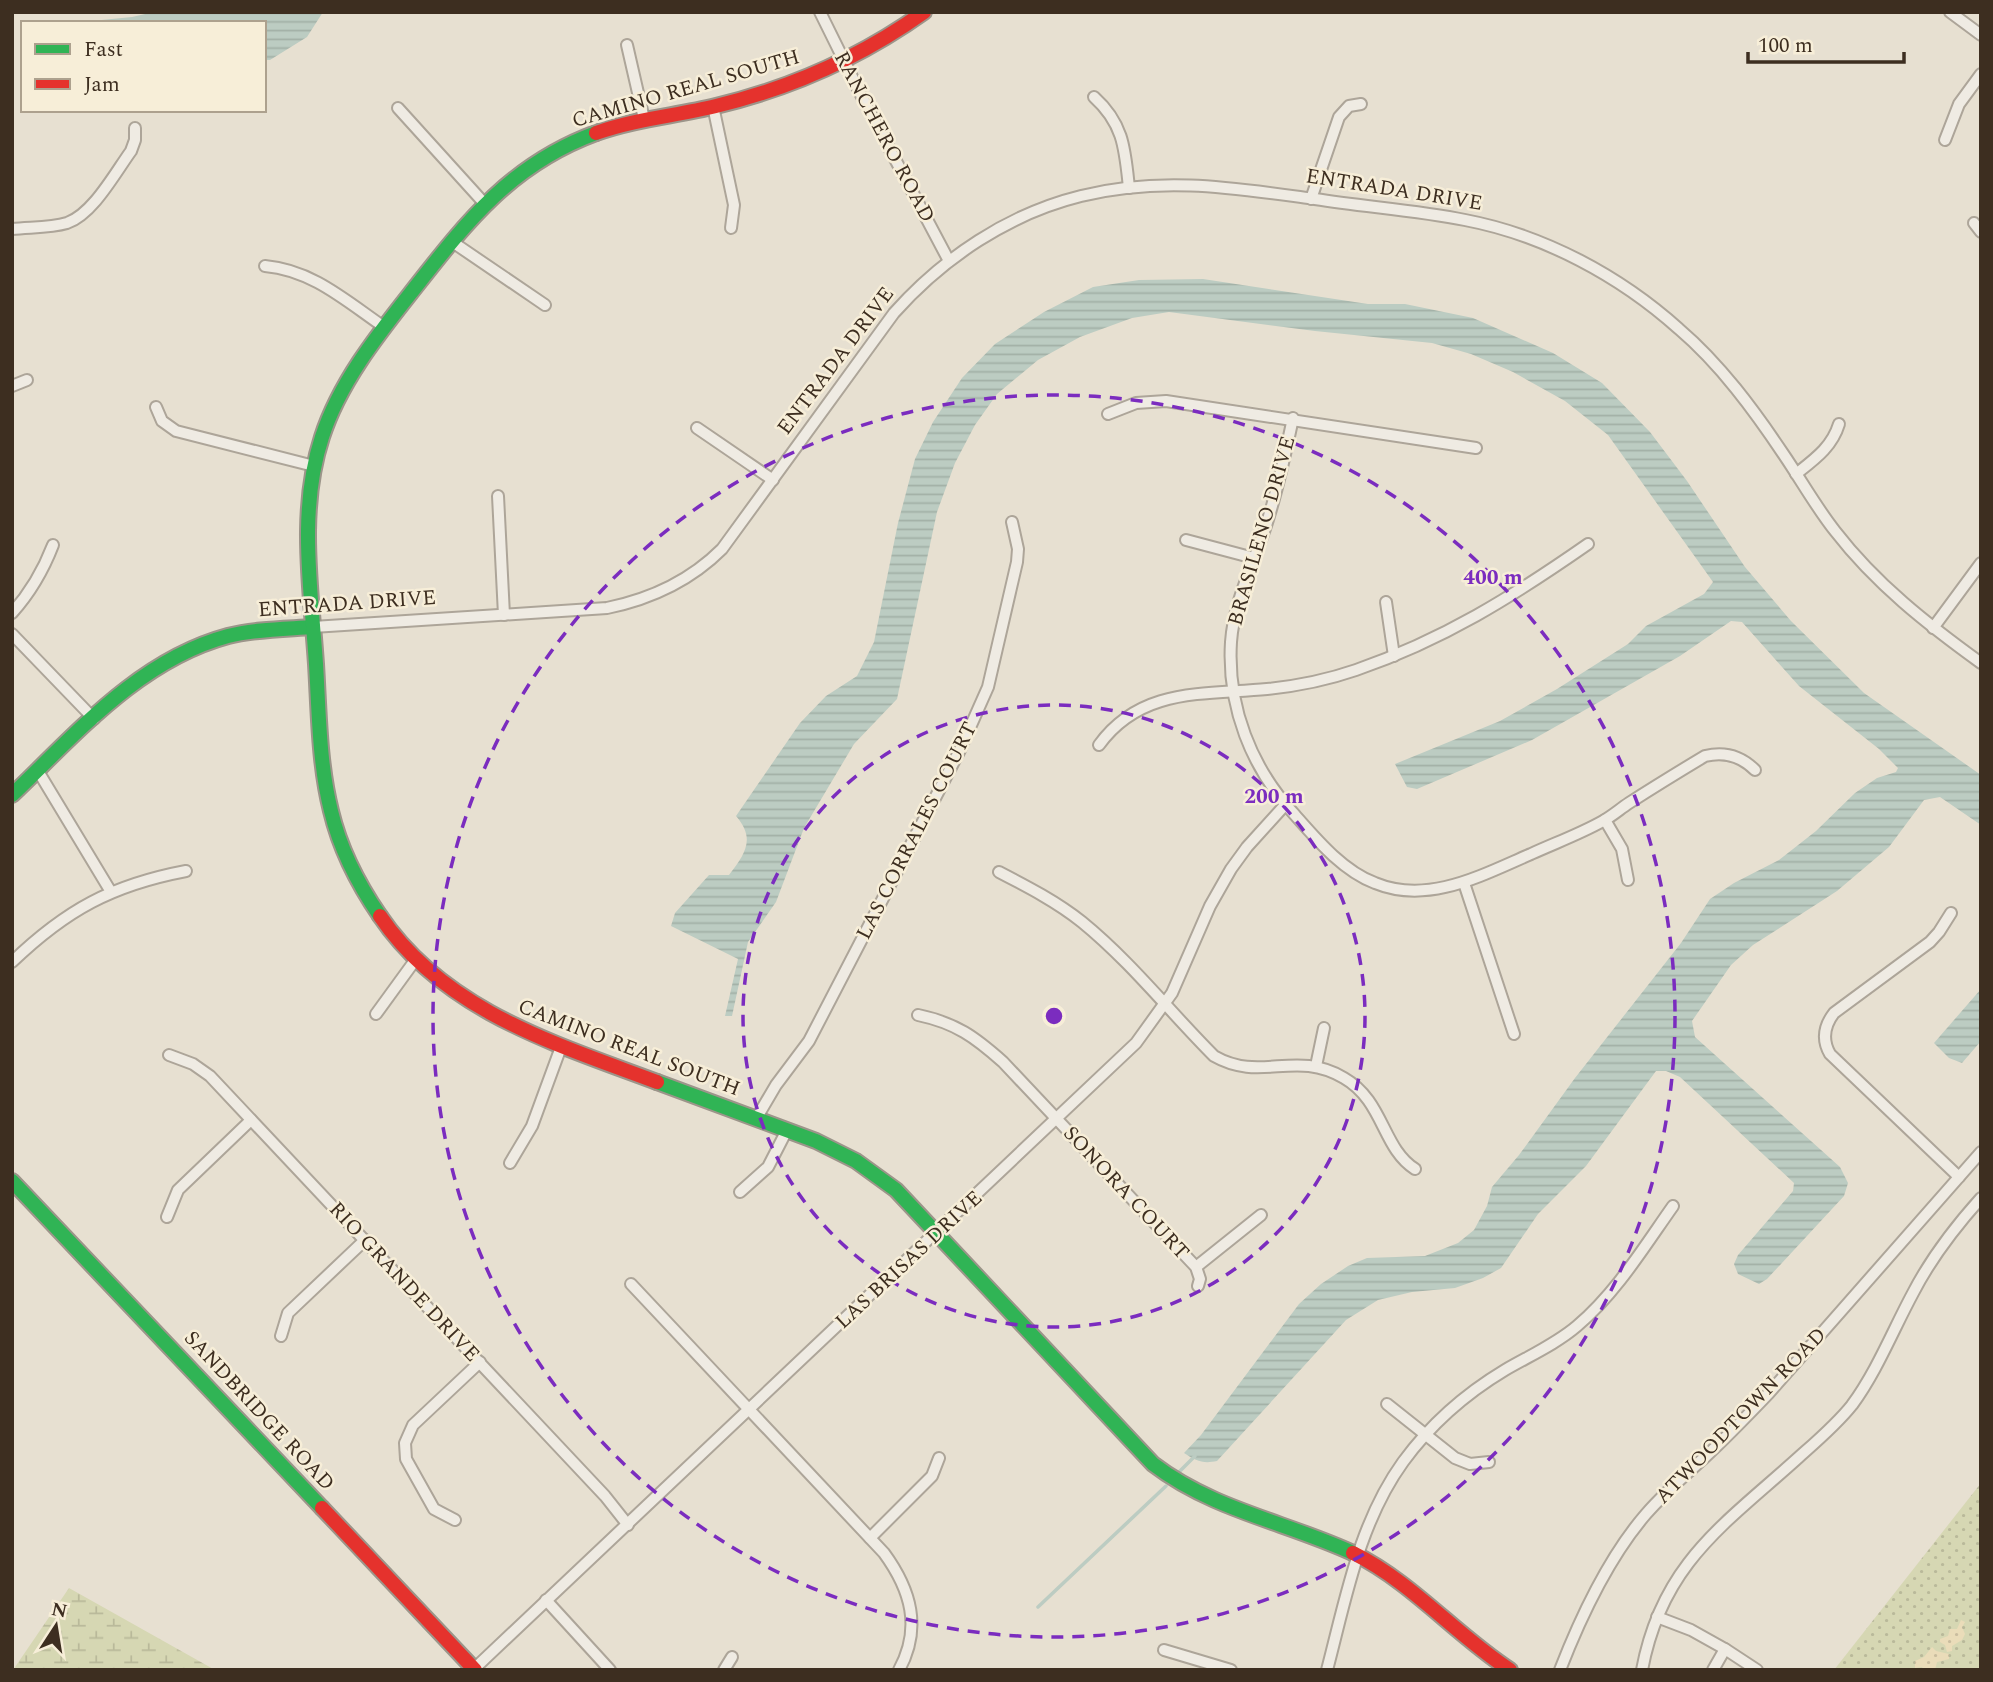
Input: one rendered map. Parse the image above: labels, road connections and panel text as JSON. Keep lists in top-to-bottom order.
{
  "streets": {
    "street": [
      "CAMINO REAL SOUTH",
      "RANCHERO ROAD",
      "ENTRADA DRIVE",
      "BRASILENO DRIVE",
      "LAS CORRALES COURT",
      "SONORA COURT",
      "LAS BRISAS DRIVE",
      "RIO GRANDE DRIVE",
      "SANDBRIDGE ROAD",
      "ATWOODTOWN ROAD"
    ]
  },
  "crossings": [
    ["CAMINO REAL SOUTH", "RANCHERO ROAD"],
    ["CAMINO REAL SOUTH", "ENTRADA DRIVE"],
    ["CAMINO REAL SOUTH", "LAS CORRALES COURT"],
    ["CAMINO REAL SOUTH", "LAS BRISAS DRIVE"],
    ["RANCHERO ROAD", "ENTRADA DRIVE"],
    ["BRASILENO DRIVE", "LAS BRISAS DRIVE"],
    ["SONORA COURT", "LAS BRISAS DRIVE"],
    ["LAS BRISAS DRIVE", "RIO GRANDE DRIVE"],
    ["LAS BRISAS DRIVE", "SANDBRIDGE ROAD"]
  ],
  "legend": ["Fast", "Jam"],
  "scale_bar": "100 m",
  "north": "top",
  "rings": ["400 m", "200 m"]
}
